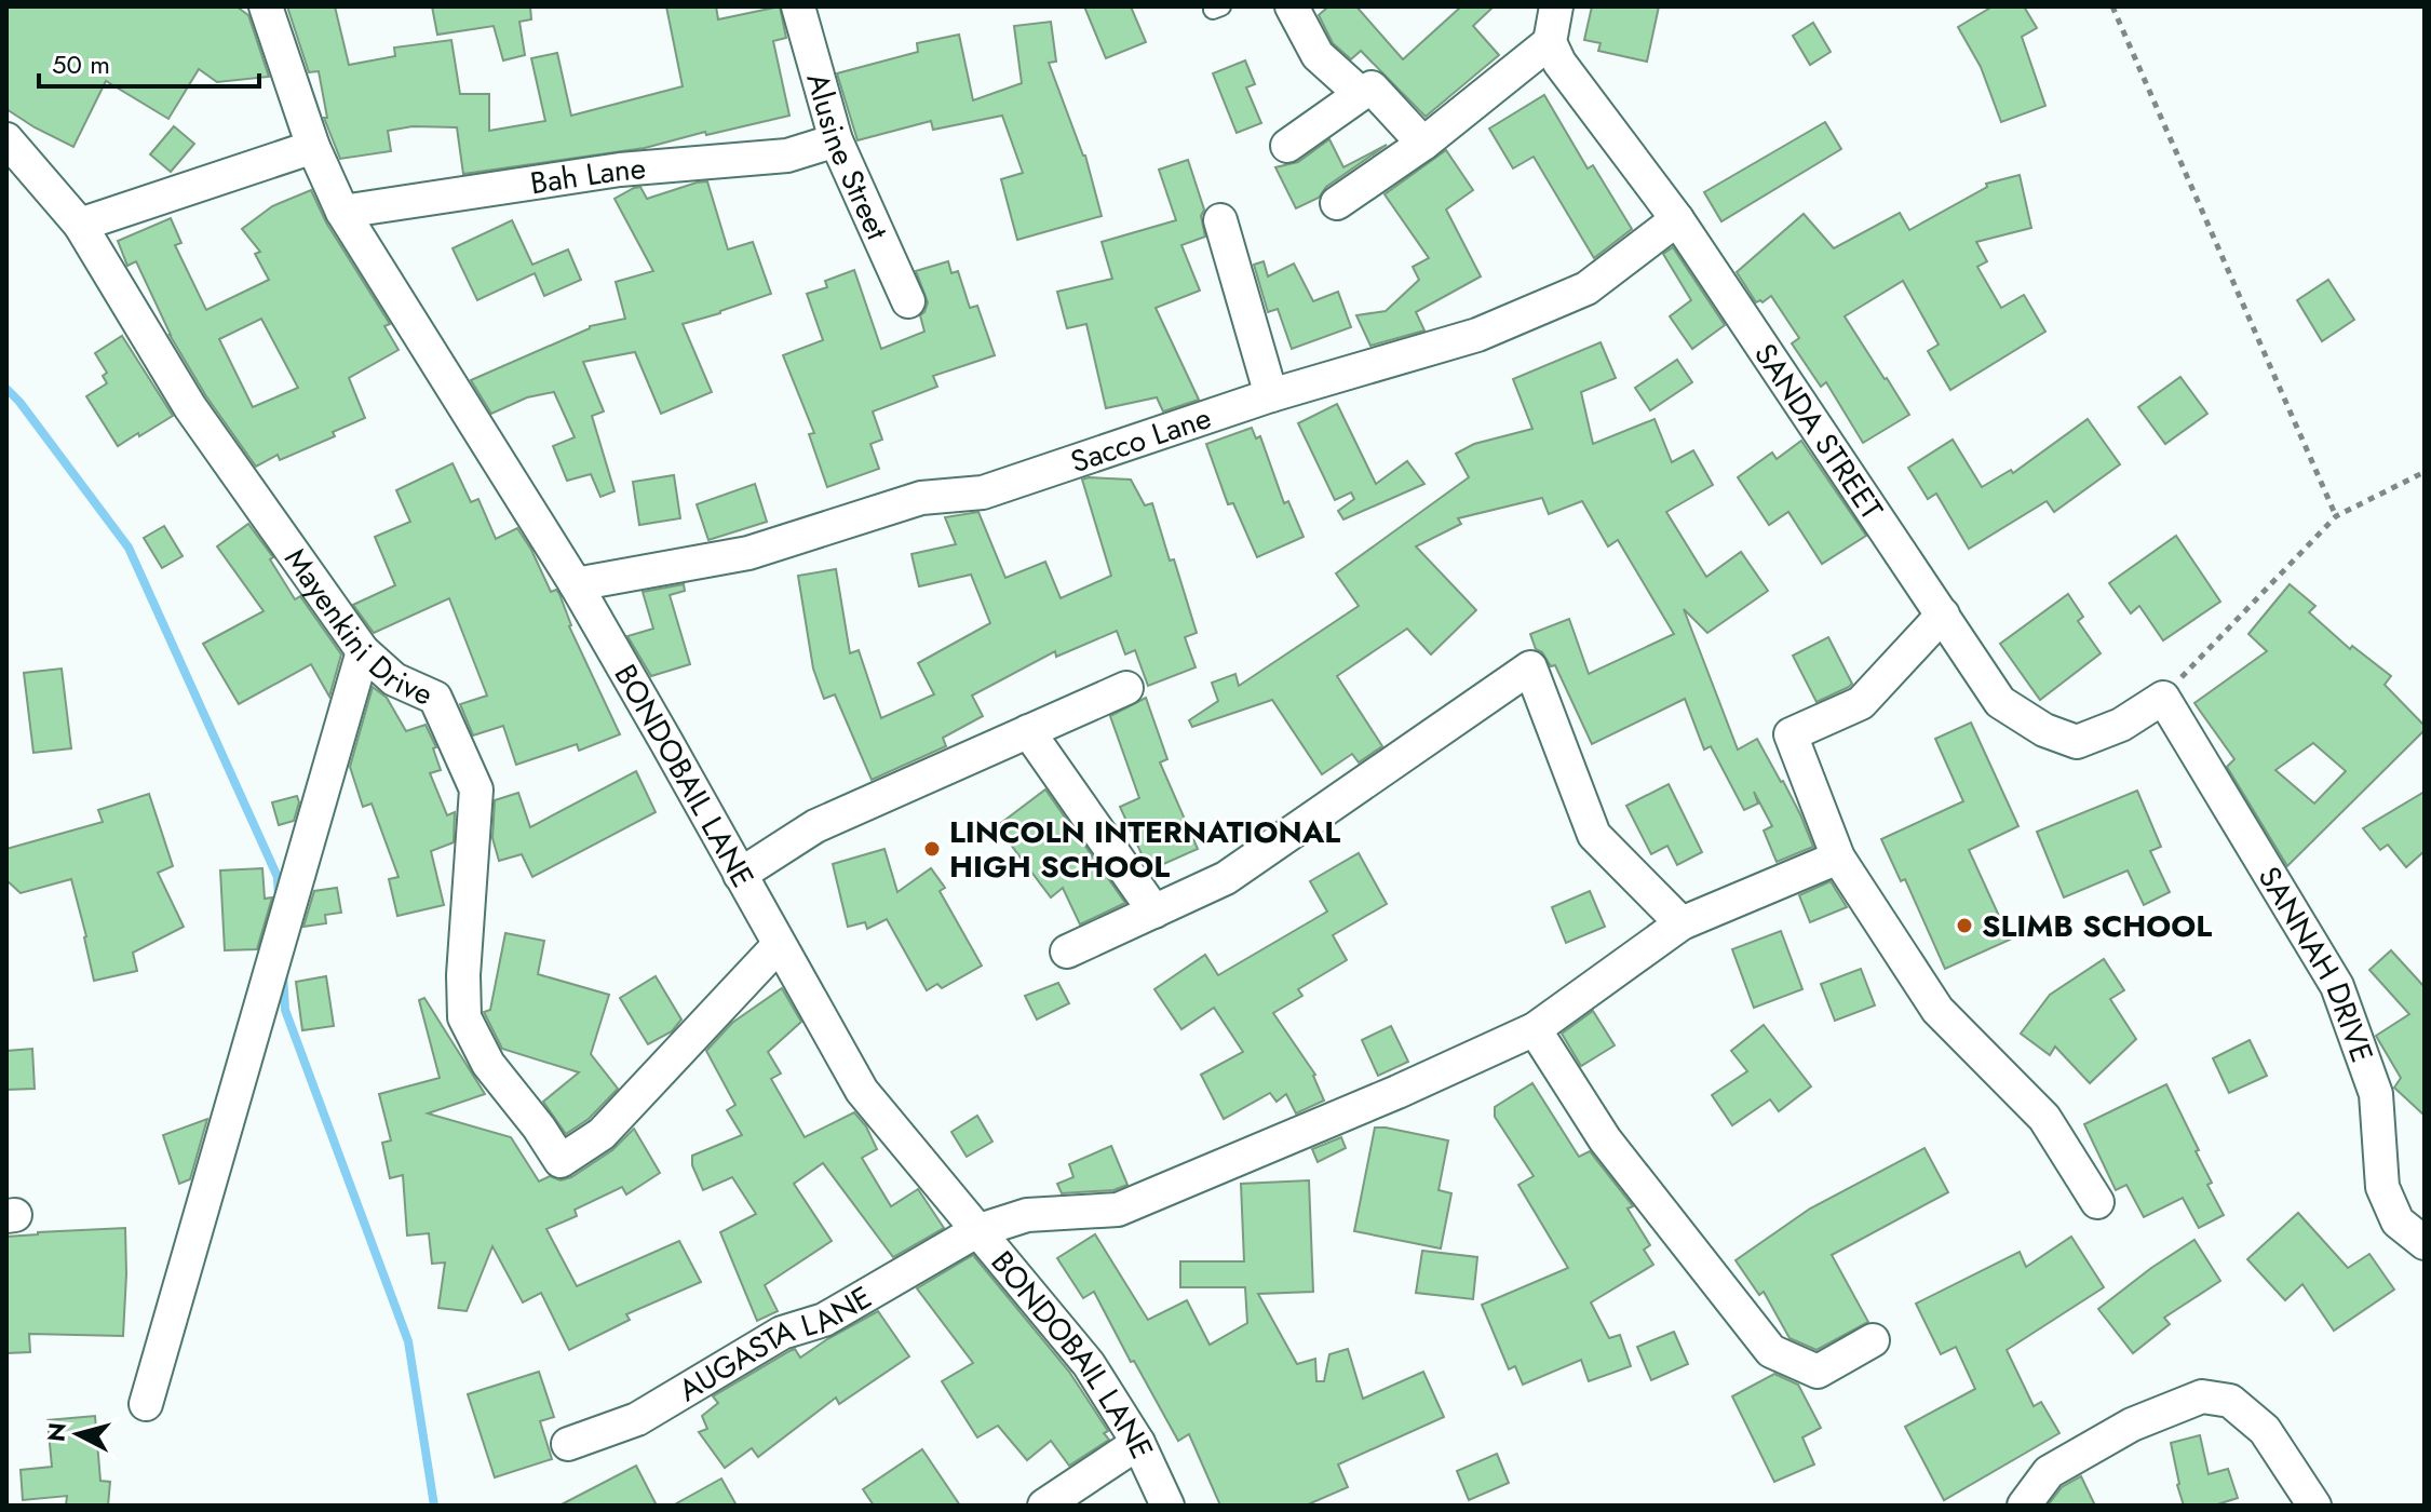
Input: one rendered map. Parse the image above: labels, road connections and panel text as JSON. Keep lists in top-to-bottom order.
{
  "streets": {
    "street": [
      "Alusine Street",
      "Bah Lane",
      "SANDA STREET",
      "Sacco Lane",
      "Mayenkini Drive",
      "BONDOBAIL LANE",
      "SANNAH DRIVE",
      "AUGASTA LANE"
    ]
  },
  "crossings": [
    ["Alusine Street", "Bah Lane"],
    ["Bah Lane", "BONDOBAIL LANE"],
    ["SANDA STREET", "Sacco Lane"],
    ["SANDA STREET", "SANNAH DRIVE"],
    ["Sacco Lane", "BONDOBAIL LANE"],
    ["Mayenkini Drive", "BONDOBAIL LANE"],
    ["BONDOBAIL LANE", "AUGASTA LANE"]
  ],
  "places": ["LINCOLN INTERNATIONAL HIGH SCHOOL", "SLIMB SCHOOL"],
  "scale_bar": "50 m",
  "north": "left"
}
